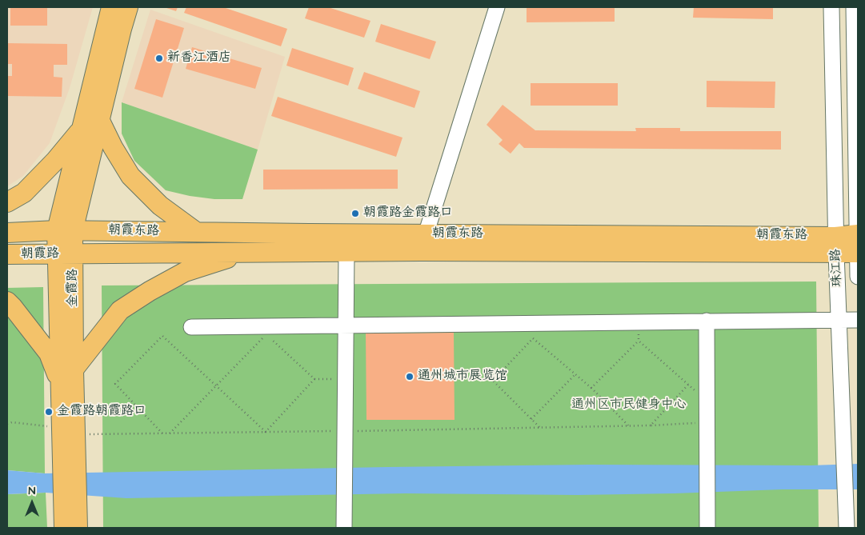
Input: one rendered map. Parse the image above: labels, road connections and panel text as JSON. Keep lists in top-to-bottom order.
{
  "streets": {
    "main road": ["朝霞东路", "朝霞路", "金霞路"],
    "street": ["珠江路"]
  },
  "crossings": [
    ["朝霞东路", "朝霞路"],
    ["朝霞东路", "珠江路"],
    ["朝霞东路", "金霞路"],
    ["朝霞路", "金霞路"]
  ],
  "parks": ["通州区市民健身中心"],
  "places": [
    "新香江酒店",
    "朝霞路金霞路口",
    "通州城市展览馆",
    "金霞路朝霞路口"
  ],
  "north": "top"
}
